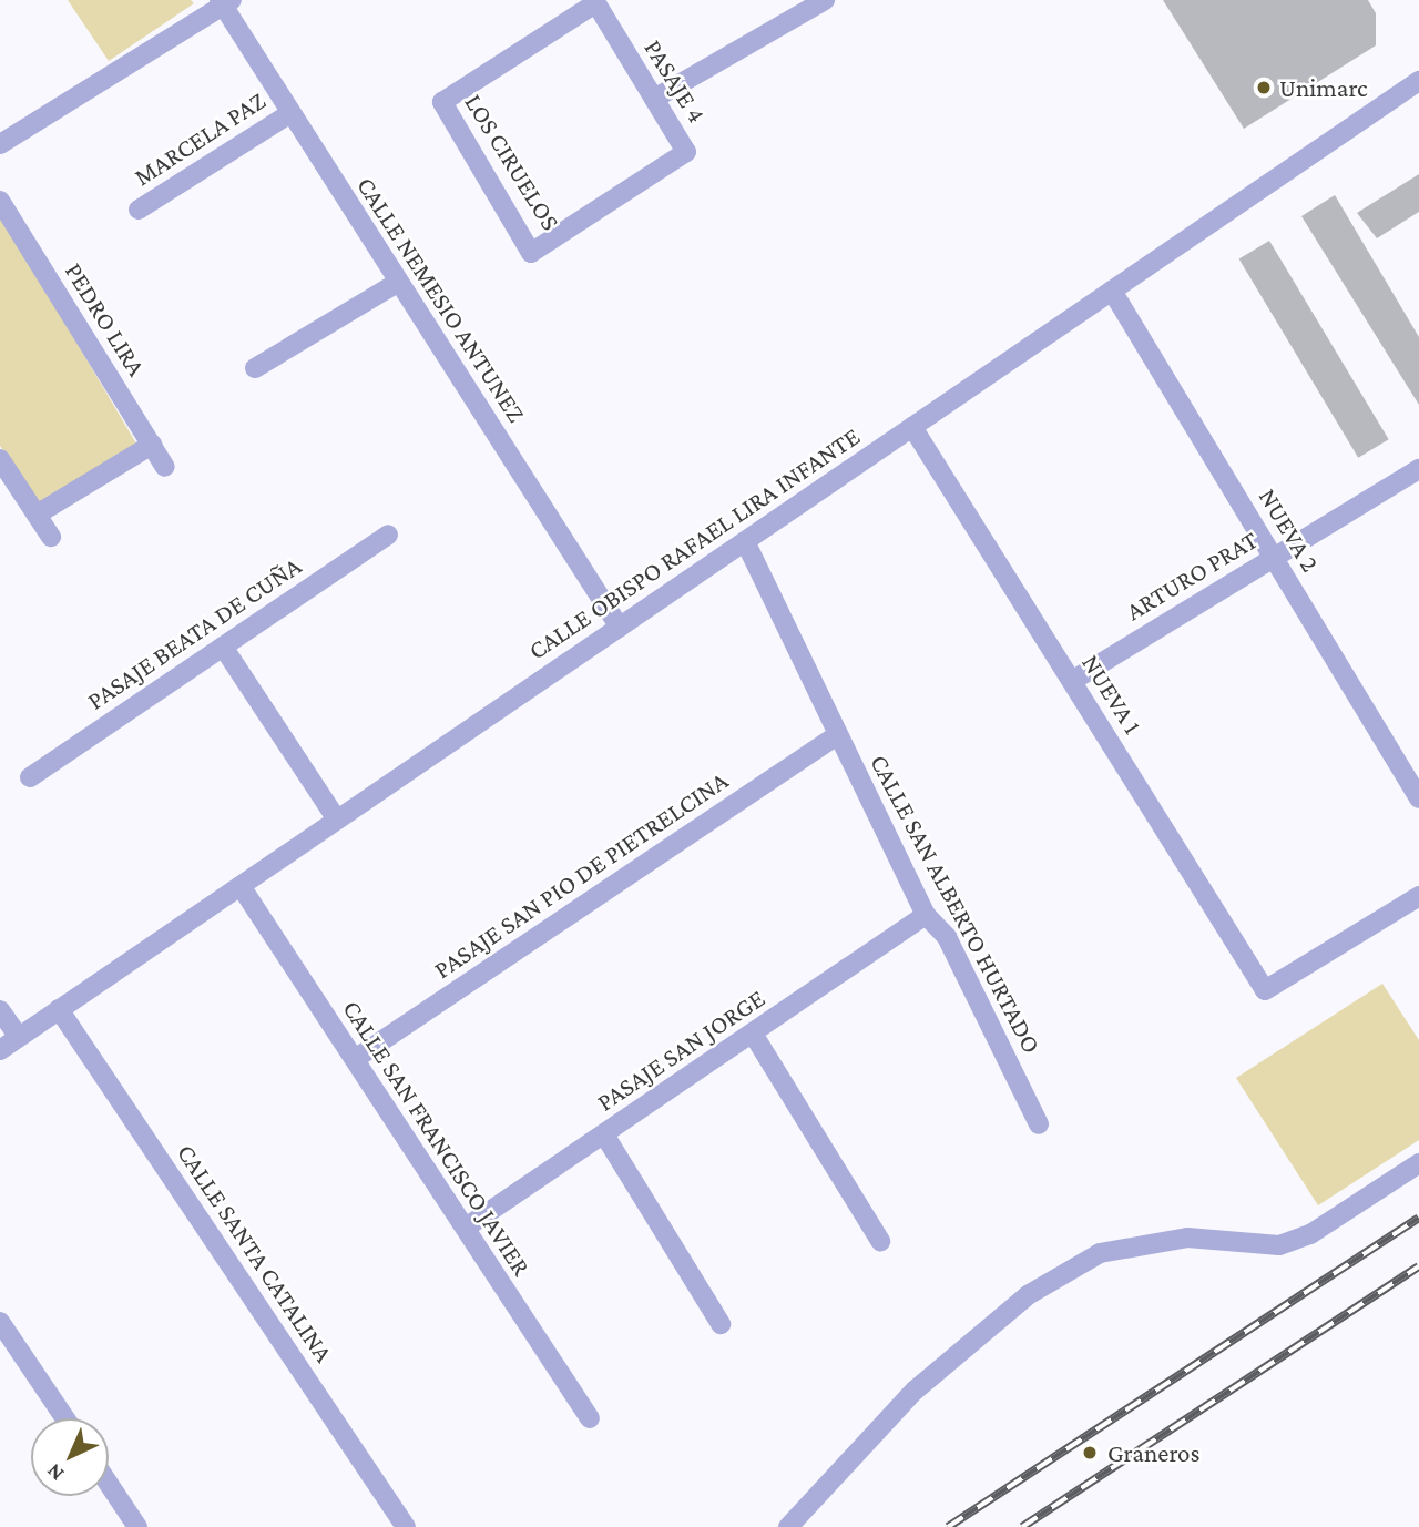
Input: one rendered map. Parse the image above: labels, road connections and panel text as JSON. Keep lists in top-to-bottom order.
{
  "streets": {
    "street": [
      "PASAJE 4",
      "MARCELA PAZ",
      "LOS CIRUELOS",
      "CALLE NEMESIO ANTUNEZ",
      "PEDRO LIRA",
      "NUEVA 2",
      "CALLE OBISPO RAFAEL LIRA INFANTE",
      "ARTURO PRAT",
      "PASAJE BEATA DE CUÑA",
      "NUEVA 1",
      "PASAJE SAN PIO DE PIETRELCINA",
      "CALLE SAN ALBERTO HURTADO",
      "PASAJE SAN JORGE",
      "CALLE SAN FRANCISCO JAVIER",
      "CALLE SANTA CATALINA"
    ]
  },
  "crossings": [
    ["PASAJE 4", "LOS CIRUELOS"],
    ["MARCELA PAZ", "CALLE NEMESIO ANTUNEZ"],
    ["CALLE NEMESIO ANTUNEZ", "CALLE OBISPO RAFAEL LIRA INFANTE"],
    ["NUEVA 2", "CALLE OBISPO RAFAEL LIRA INFANTE"],
    ["NUEVA 2", "ARTURO PRAT"],
    ["CALLE OBISPO RAFAEL LIRA INFANTE", "NUEVA 1"],
    ["CALLE OBISPO RAFAEL LIRA INFANTE", "CALLE SAN ALBERTO HURTADO"],
    ["CALLE OBISPO RAFAEL LIRA INFANTE", "CALLE SAN FRANCISCO JAVIER"],
    ["CALLE OBISPO RAFAEL LIRA INFANTE", "CALLE SANTA CATALINA"],
    ["ARTURO PRAT", "NUEVA 1"],
    ["PASAJE SAN PIO DE PIETRELCINA", "CALLE SAN ALBERTO HURTADO"],
    ["PASAJE SAN PIO DE PIETRELCINA", "CALLE SAN FRANCISCO JAVIER"],
    ["CALLE SAN ALBERTO HURTADO", "PASAJE SAN JORGE"],
    ["PASAJE SAN JORGE", "CALLE SAN FRANCISCO JAVIER"]
  ],
  "places": ["Unimarc", "Graneros"],
  "north": "bottom left"
}
